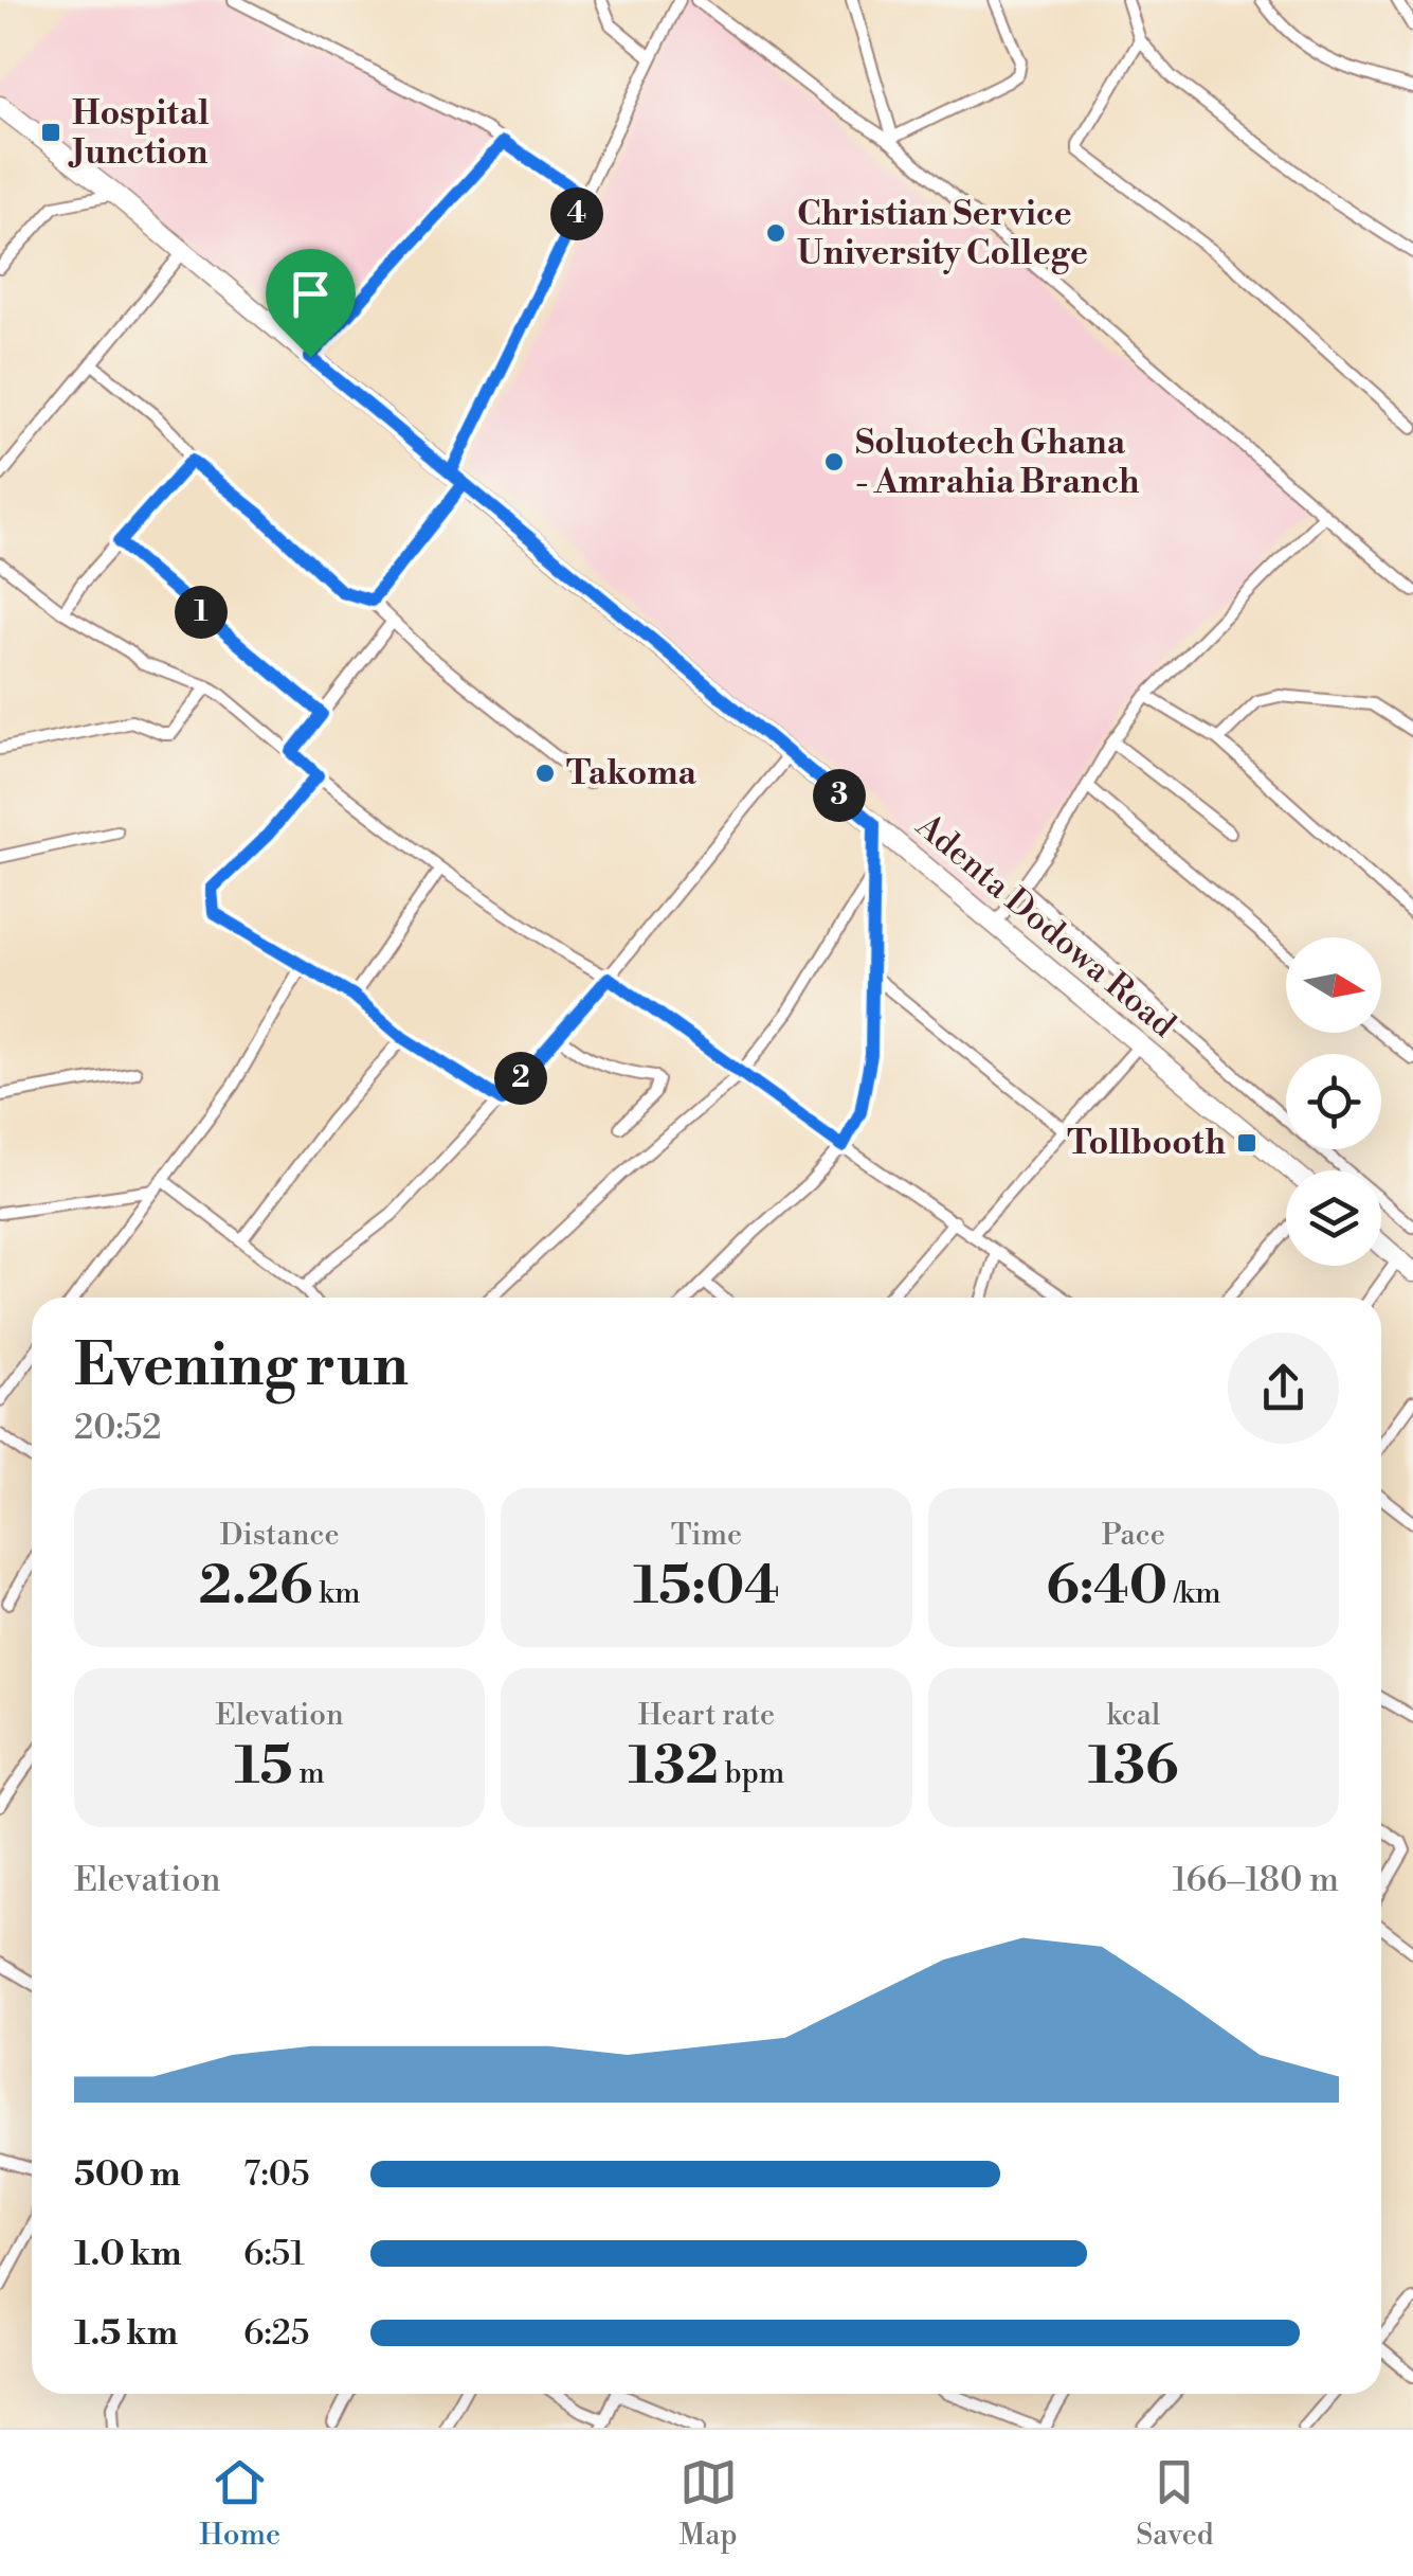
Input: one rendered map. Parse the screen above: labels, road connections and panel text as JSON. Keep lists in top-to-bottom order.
{
  "streets": {
    "main road": ["Adenta Dodowa Road"]
  },
  "places": {
    "transit": ["Hospital Junction", "Tollbooth"],
    "other": ["Christian Service University College", "Soluotech Ghana - Amrahia Branch", "Takoma"]
  },
  "north": "right",
  "page": {
    "pins": [
      "4",
      "1",
      "3",
      "2"
    ],
    "heading": ["Evening run", "20:52"],
    "stats": [
      ["Distance", "2.26 km"],
      ["Time", "15:04"],
      ["Pace", "6:40 /km"],
      ["Elevation", "15 m"],
      ["Heart rate", "132 bpm"],
      ["kcal", "136"]
    ],
    "chart": ["Elevation", "166–180 m"],
    "list": [
      {
        "name": "500 m",
        "note": "7:05"
      },
      {
        "name": "1.0 km",
        "note": "6:51"
      },
      {
        "name": "1.5 km",
        "note": "6:25"
      }
    ],
    "tabs": ["Home", "Map", "Saved"]
  }
}
